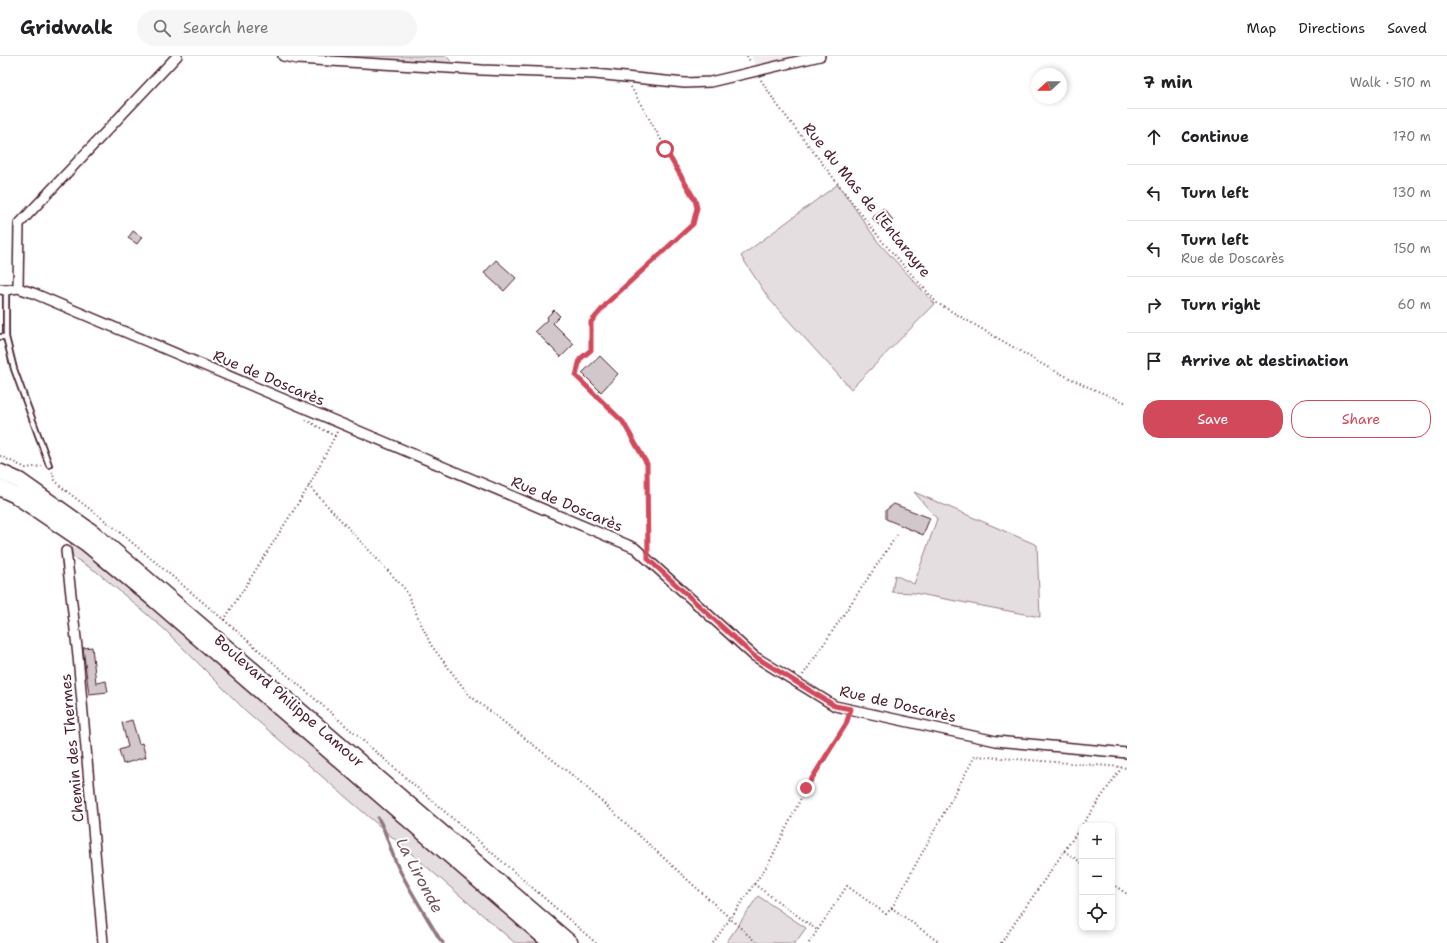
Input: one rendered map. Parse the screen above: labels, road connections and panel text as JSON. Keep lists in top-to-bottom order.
{
  "streets": {
    "main road": ["Boulevard Philippe Lamour"],
    "street": ["Rue de Doscarès", "Chemin des Thermes"],
    "path": ["Rue du Mas de l'Entarayre"]
  },
  "water": ["La Lironde"],
  "north": "left",
  "page": {
    "header": "Gridwalk",
    "search": "Search here",
    "nav": ["Map", "Directions", "Saved"],
    "heading": ["7 min", "Walk · 510 m"],
    "list": [
      ["Continue", "170 m"],
      ["Turn left", "130 m"],
      ["Turn left", "Rue de Doscarès", "150 m"],
      ["Turn right", "60 m"],
      "Arrive at destination"
    ],
    "buttons": ["Save", "Share"],
    "map_buttons": ["+", "−"]
  }
}
